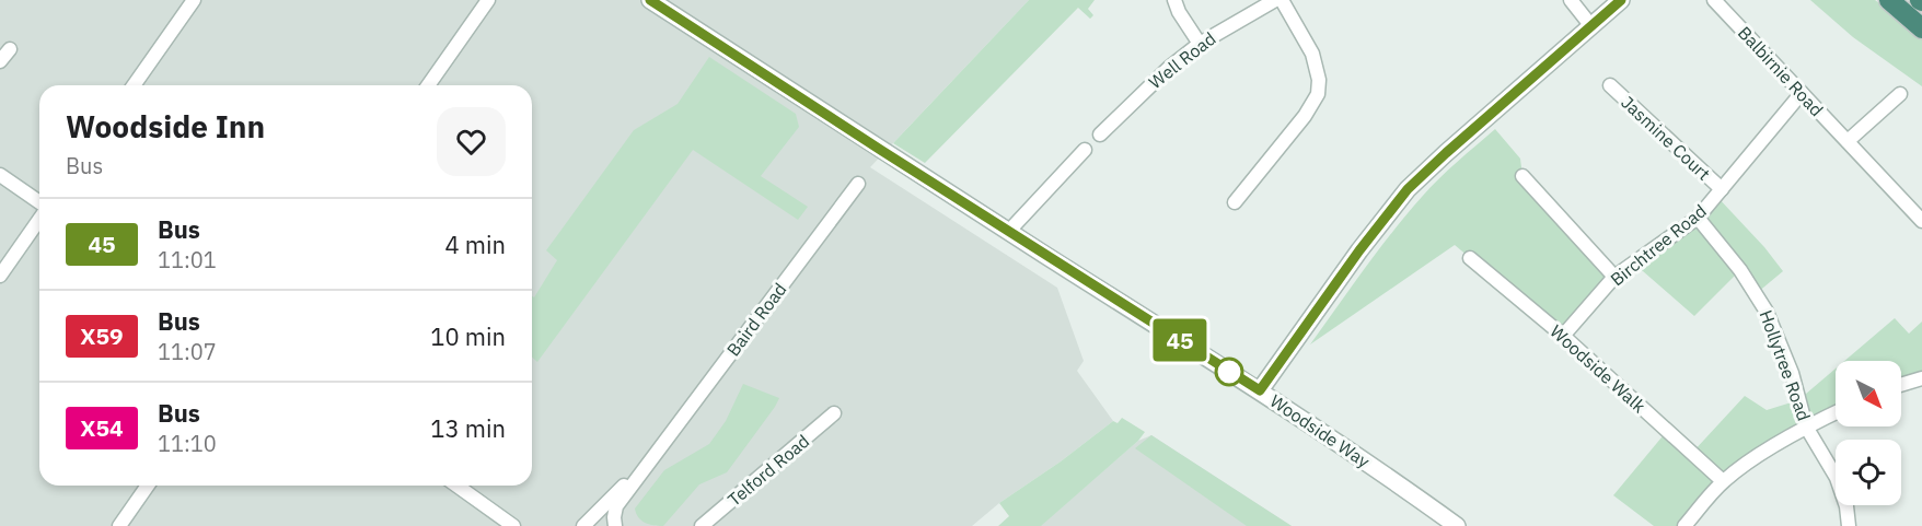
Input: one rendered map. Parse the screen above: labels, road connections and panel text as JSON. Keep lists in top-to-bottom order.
{
  "streets": {
    "street": [
      "Well Road",
      "Balbirnie Road",
      "Jasmine Court",
      "Birchtree Road",
      "Baird Road",
      "Hollytree Road",
      "Woodside Walk",
      "Woodside Way",
      "Telford Road"
    ]
  },
  "crossings": [
    ["Balbirnie Road", "Birchtree Road"],
    ["Jasmine Court", "Birchtree Road"],
    ["Birchtree Road", "Hollytree Road"],
    ["Birchtree Road", "Woodside Walk"]
  ],
  "lines": ["bus line 45"],
  "north": "bottom right",
  "page": {
    "on_map": "45",
    "heading": ["Woodside Inn", "Bus"],
    "list": [
      {
        "mark": "45",
        "name": "Bus",
        "note": "11:01",
        "value": "4 min"
      },
      {
        "mark": "X59",
        "name": "Bus",
        "note": "11:07",
        "value": "10 min"
      },
      {
        "mark": "X54",
        "name": "Bus",
        "note": "11:10",
        "value": "13 min"
      }
    ]
  }
}
